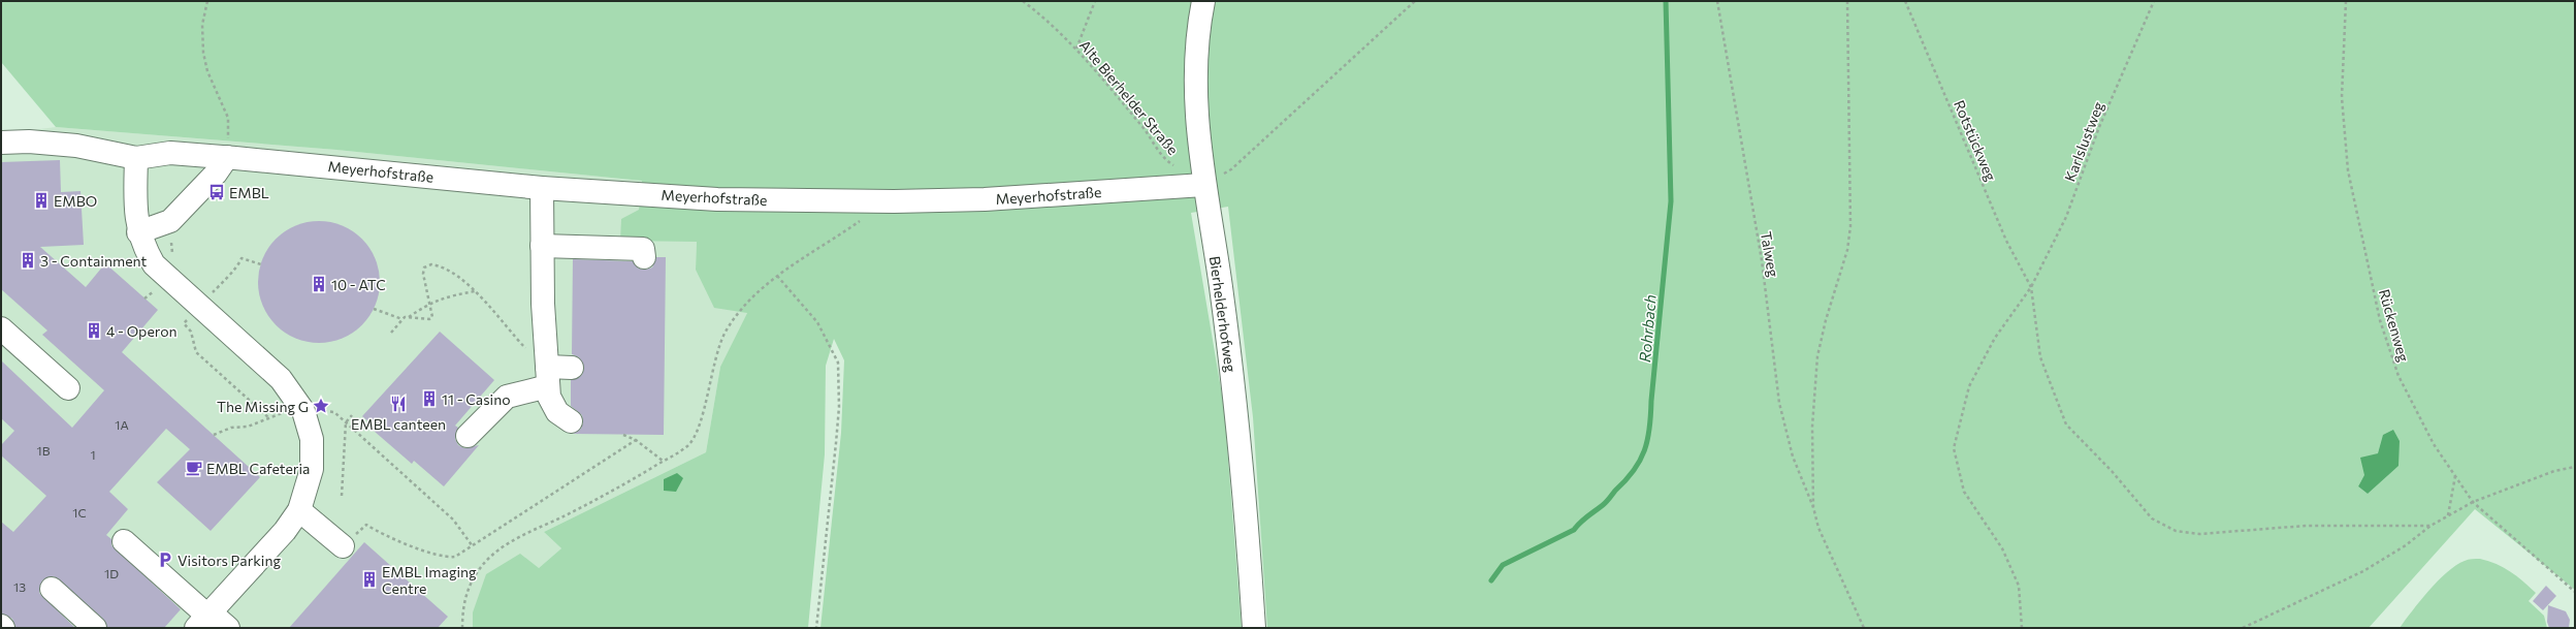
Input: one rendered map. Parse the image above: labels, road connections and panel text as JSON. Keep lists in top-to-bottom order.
{
  "streets": {
    "street": ["Meyerhofstraße", "Bierhelderhofweg"],
    "path": [
      "Alte Bierhelder Straße",
      "Rotstückweg",
      "Karlslustweg",
      "Talweg",
      "Rückenweg"
    ]
  },
  "crossings": [
    ["Rotstückweg", "Karlslustweg"],
    ["Meyerhofstraße", "Bierhelderhofweg"]
  ],
  "water": ["Rohrbach"],
  "places": {
    "bus stop": ["EMBL"],
    "building": [
      "EMBO",
      "3 - Containment",
      "10 - ATC",
      "4 - Operon",
      "11 - Casino",
      "EMBL Imaging Centre"
    ],
    "restaurant": ["EMBL canteen"],
    "place": ["The Missing G"],
    "cafe": ["EMBL Cafeteria"],
    "parking": ["Visitors Parking"]
  },
  "house_numbers": [
    "1A",
    "1B",
    "1",
    "1C",
    "1D",
    "13"
  ]
}
